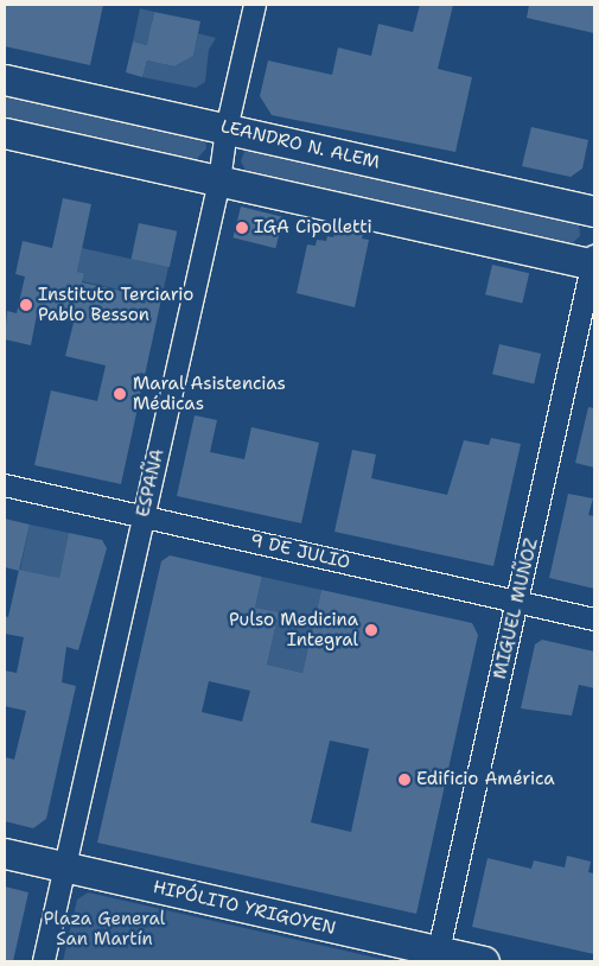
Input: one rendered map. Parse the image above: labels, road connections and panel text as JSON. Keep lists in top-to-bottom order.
{
  "streets": {
    "main road": ["LEANDRO N. ALEM", "HIPÓLITO YRIGOYEN"],
    "street": ["ESPAÑA", "9 DE JULIO", "MIGUEL MUÑOZ"]
  },
  "crossings": [
    ["LEANDRO N. ALEM", "ESPAÑA"],
    ["ESPAÑA", "9 DE JULIO"],
    ["ESPAÑA", "HIPÓLITO YRIGOYEN"],
    ["9 DE JULIO", "MIGUEL MUÑOZ"],
    ["MIGUEL MUÑOZ", "HIPÓLITO YRIGOYEN"]
  ],
  "parks": ["Plaza General San Martín"],
  "places": [
    "IGA Cipolletti",
    "Instituto Terciario Pablo Besson",
    "Maral Asistencias Médicas",
    "Pulso Medicina Integral",
    "Edificio América"
  ]
}
